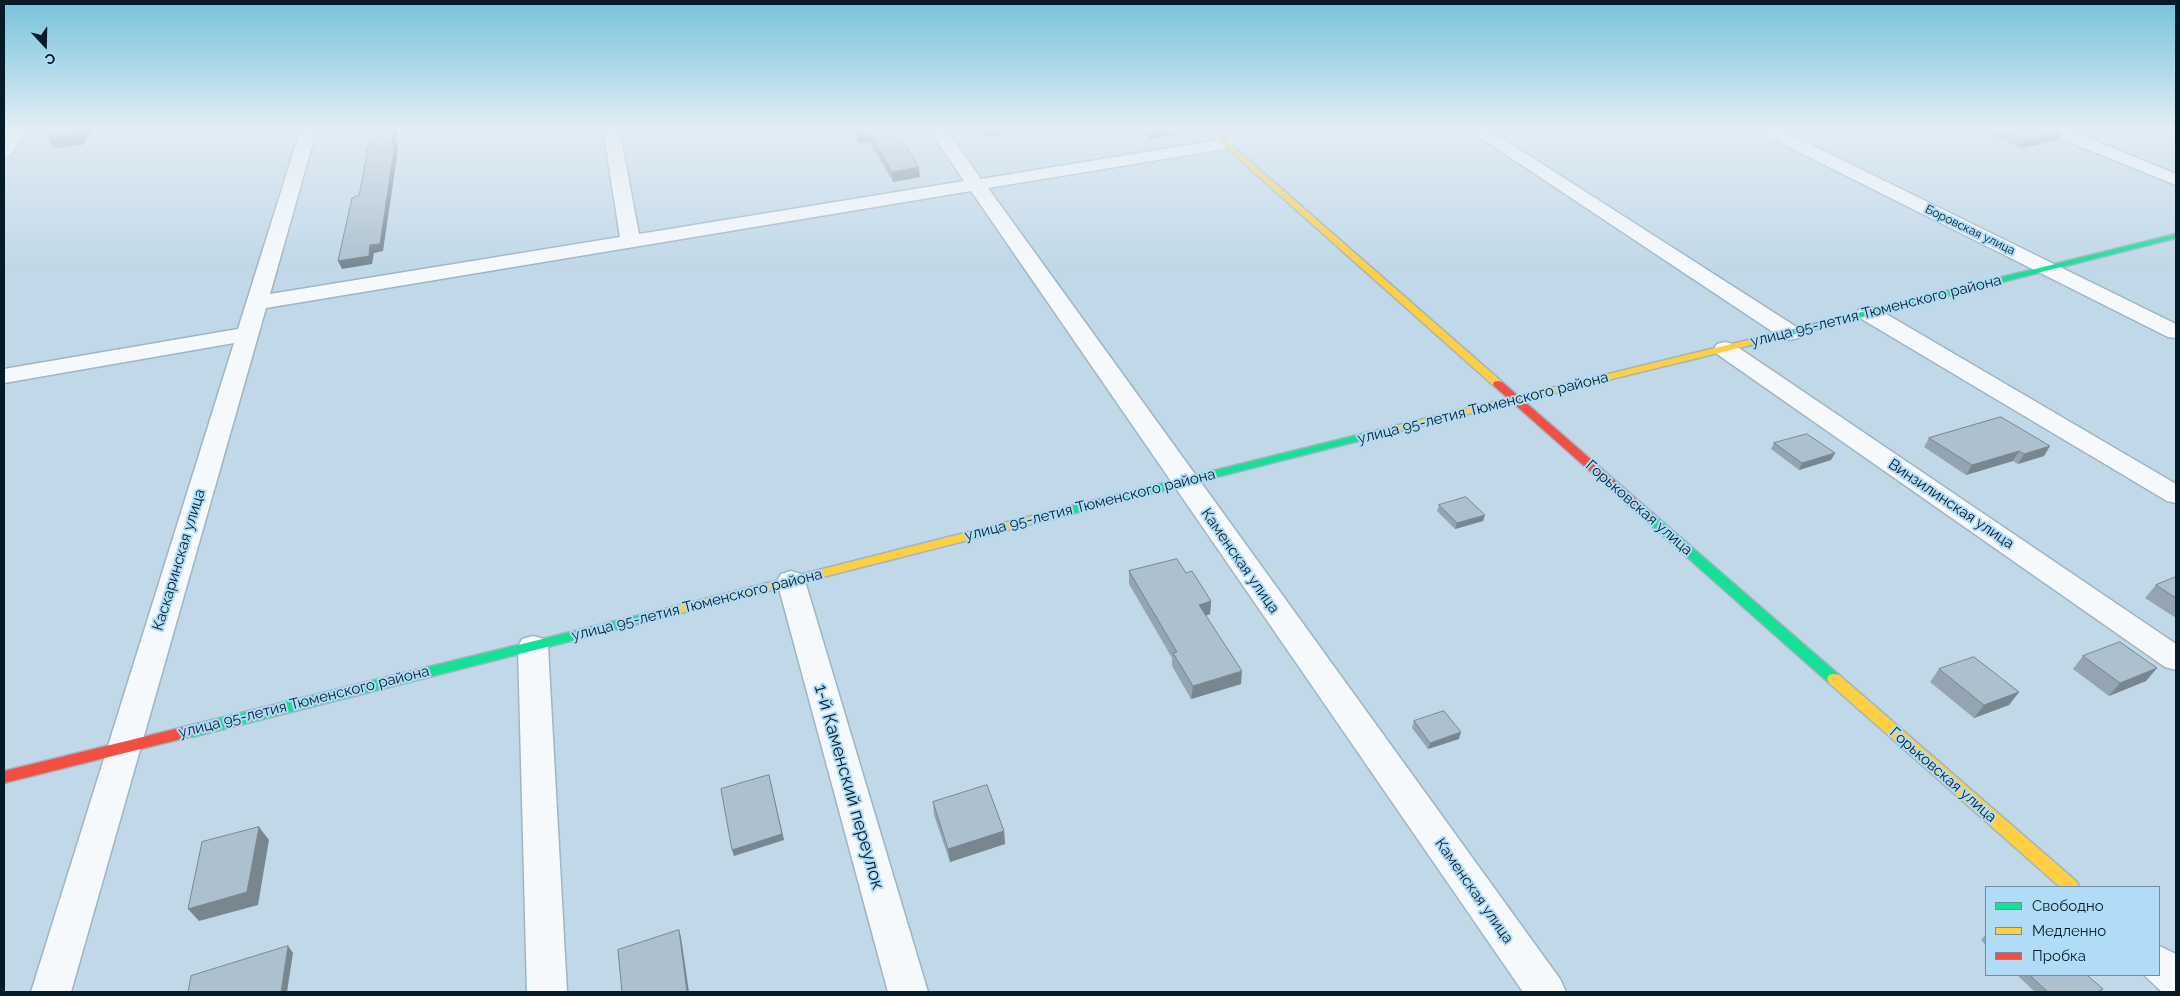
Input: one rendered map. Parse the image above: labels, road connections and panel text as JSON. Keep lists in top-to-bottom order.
{
  "streets": {
    "street": [
      "Боровская улица",
      "улица 95-летия Тюменского района",
      "Винзилинская улица",
      "Горьковская улица",
      "Каскаринская улица",
      "Каменская улица",
      "1-й Каменский переулок"
    ]
  },
  "crossings": [
    ["Боровская улица", "улица 95-летия Тюменского района"],
    ["улица 95-летия Тюменского района", "Винзилинская улица"],
    ["улица 95-летия Тюменского района", "Горьковская улица"],
    ["улица 95-летия Тюменского района", "Каскаринская улица"],
    ["улица 95-летия Тюменского района", "Каменская улица"],
    ["улица 95-летия Тюменского района", "1-й Каменский переулок"]
  ],
  "legend": ["Свободно", "Медленно", "Пробка"],
  "north": "bottom"
}
